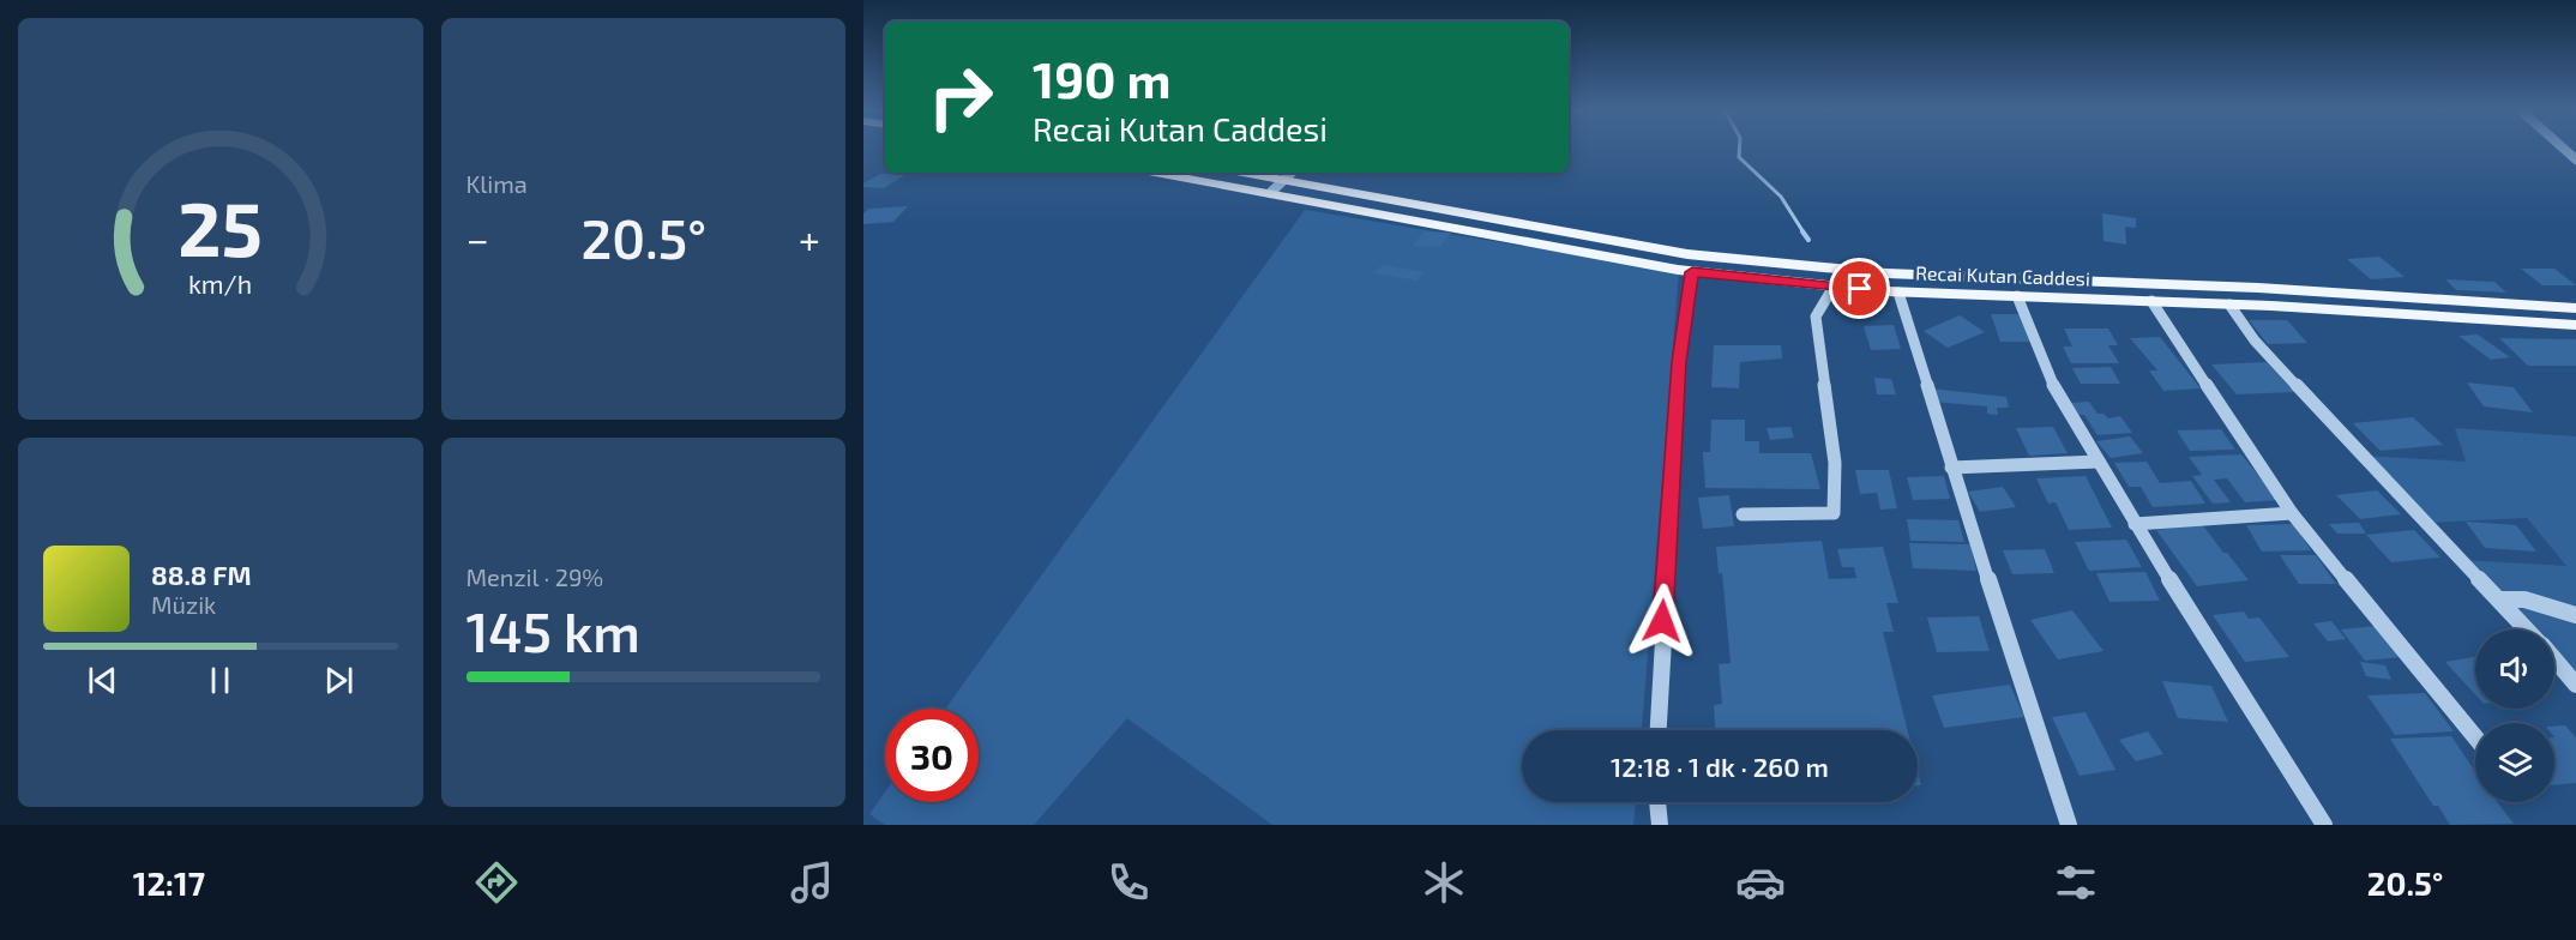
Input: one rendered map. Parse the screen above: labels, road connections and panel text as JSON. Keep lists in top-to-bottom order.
{
  "streets": {
    "main road": ["Recai Kutan Caddesi"]
  },
  "page": {
    "tile": [
      "Klima",
      ["Menzil · 29%", "145 km"]
    ],
    "turn": ["190 m", "Recai Kutan Caddesi"],
    "heat": ["−", "20.5°", "+"],
    "song": ["88.8 FM", "Müzik"],
    "limit": "30",
    "trip": "12:18 · 1 dk · 260 m",
    "tabs": ["12:17", "20.5°"],
    "gauge": ["25", "km/h"]
  }
}
